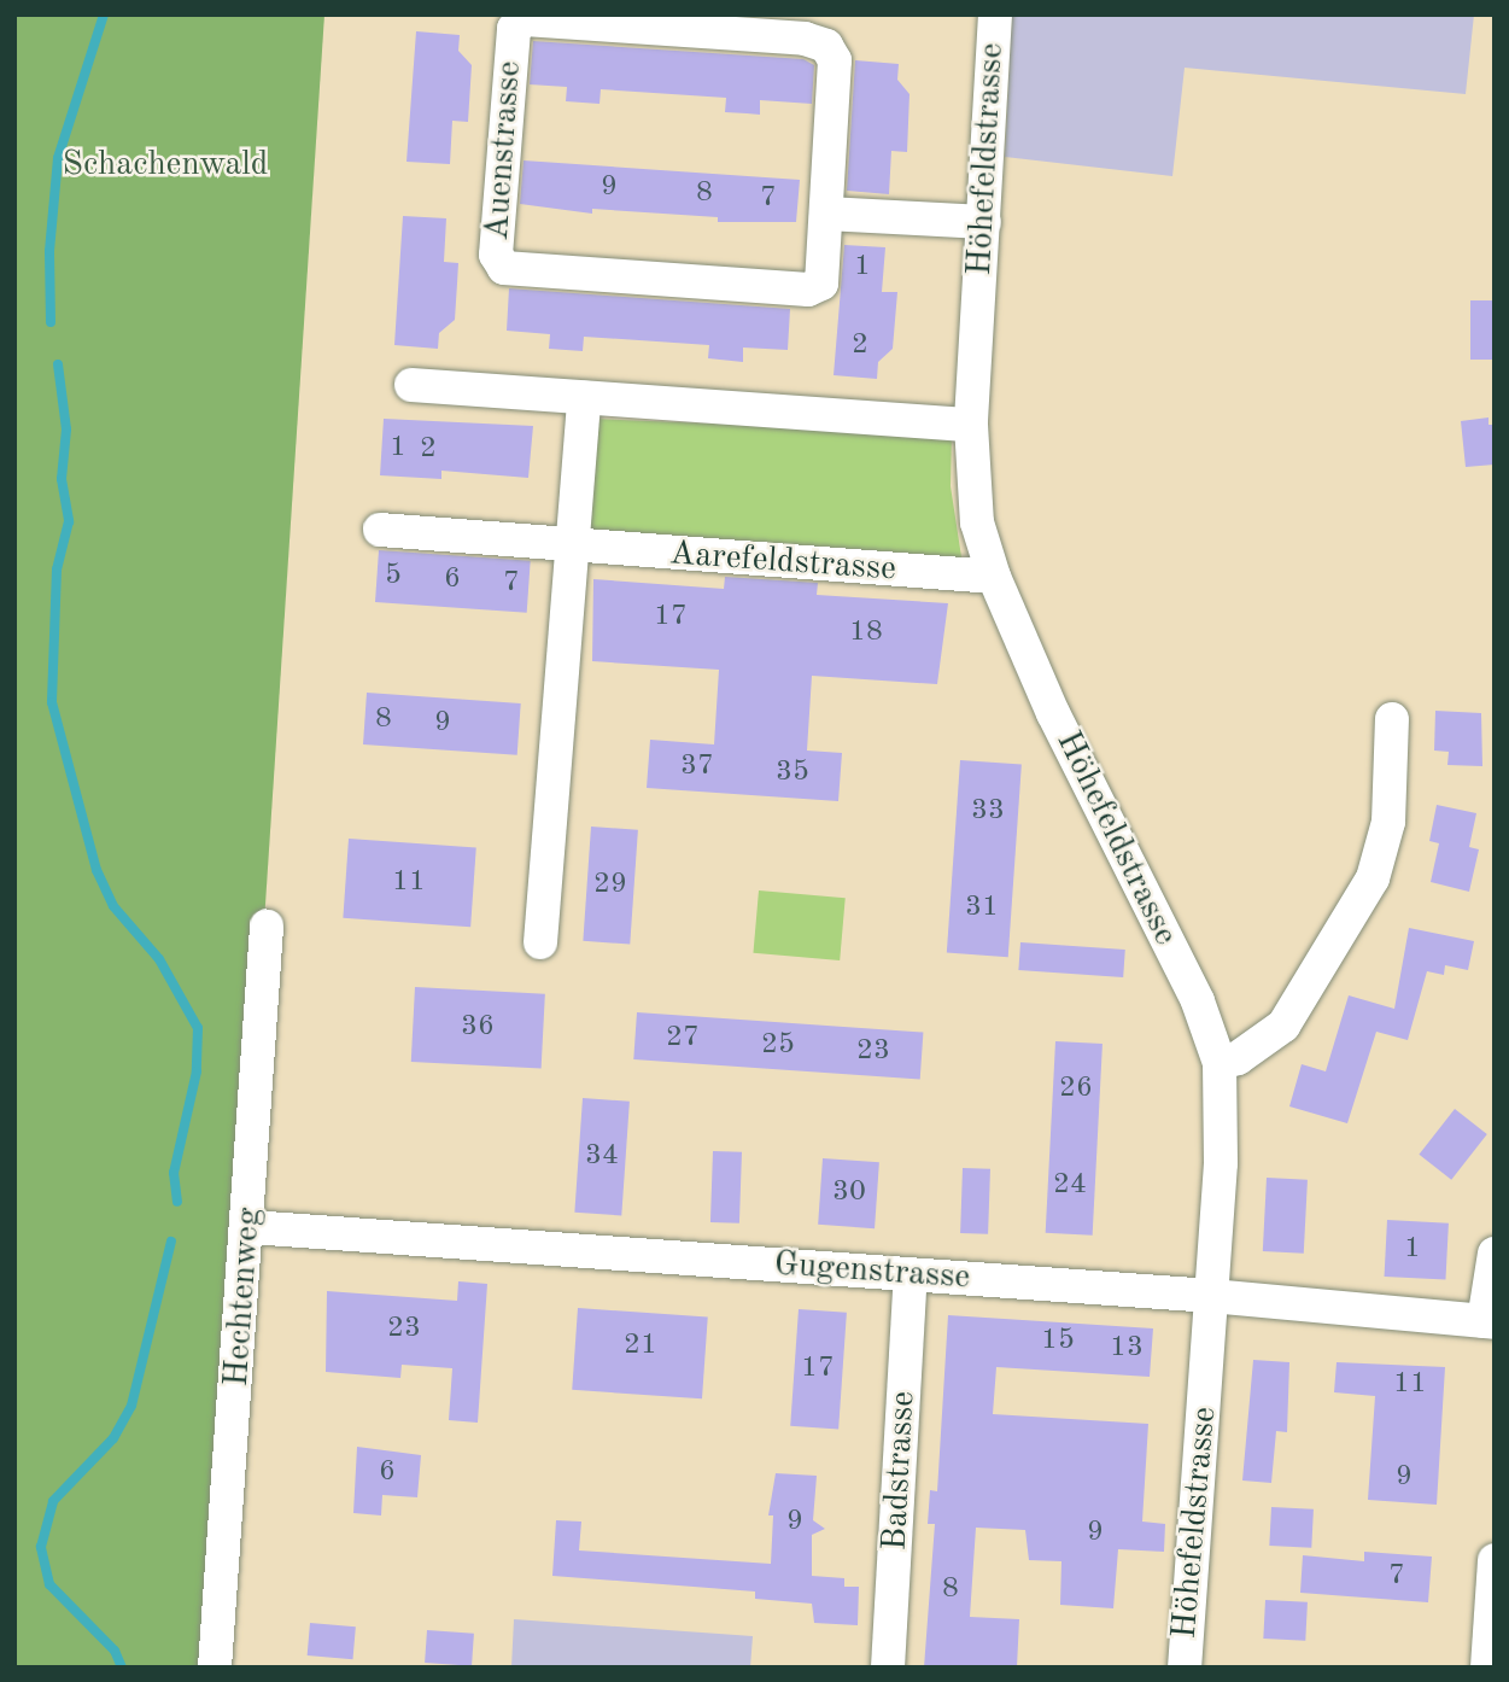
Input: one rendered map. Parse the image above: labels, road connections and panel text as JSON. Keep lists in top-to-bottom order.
{
  "streets": {
    "street": [
      "Auenstrasse",
      "Höhefeldstrasse",
      "Aarefeldstrasse",
      "Gugenstrasse",
      "Hechtenweg",
      "Badstrasse"
    ]
  },
  "crossings": [
    ["Höhefeldstrasse", "Aarefeldstrasse"],
    ["Höhefeldstrasse", "Gugenstrasse"],
    ["Gugenstrasse", "Hechtenweg"],
    ["Gugenstrasse", "Badstrasse"]
  ],
  "parks": ["Schachenwald"],
  "house_numbers": [
    "9",
    "8",
    "7",
    "1",
    "2",
    "1",
    "2",
    "5",
    "6",
    "7",
    "17",
    "18",
    "8",
    "9",
    "37",
    "35",
    "33",
    "11",
    "29",
    "31",
    "36",
    "27",
    "25",
    "23",
    "26",
    "34",
    "24",
    "30",
    "1",
    "23",
    "15",
    "21",
    "13",
    "17",
    "11",
    "6",
    "9",
    "9",
    "9",
    "7",
    "8"
  ]
}
